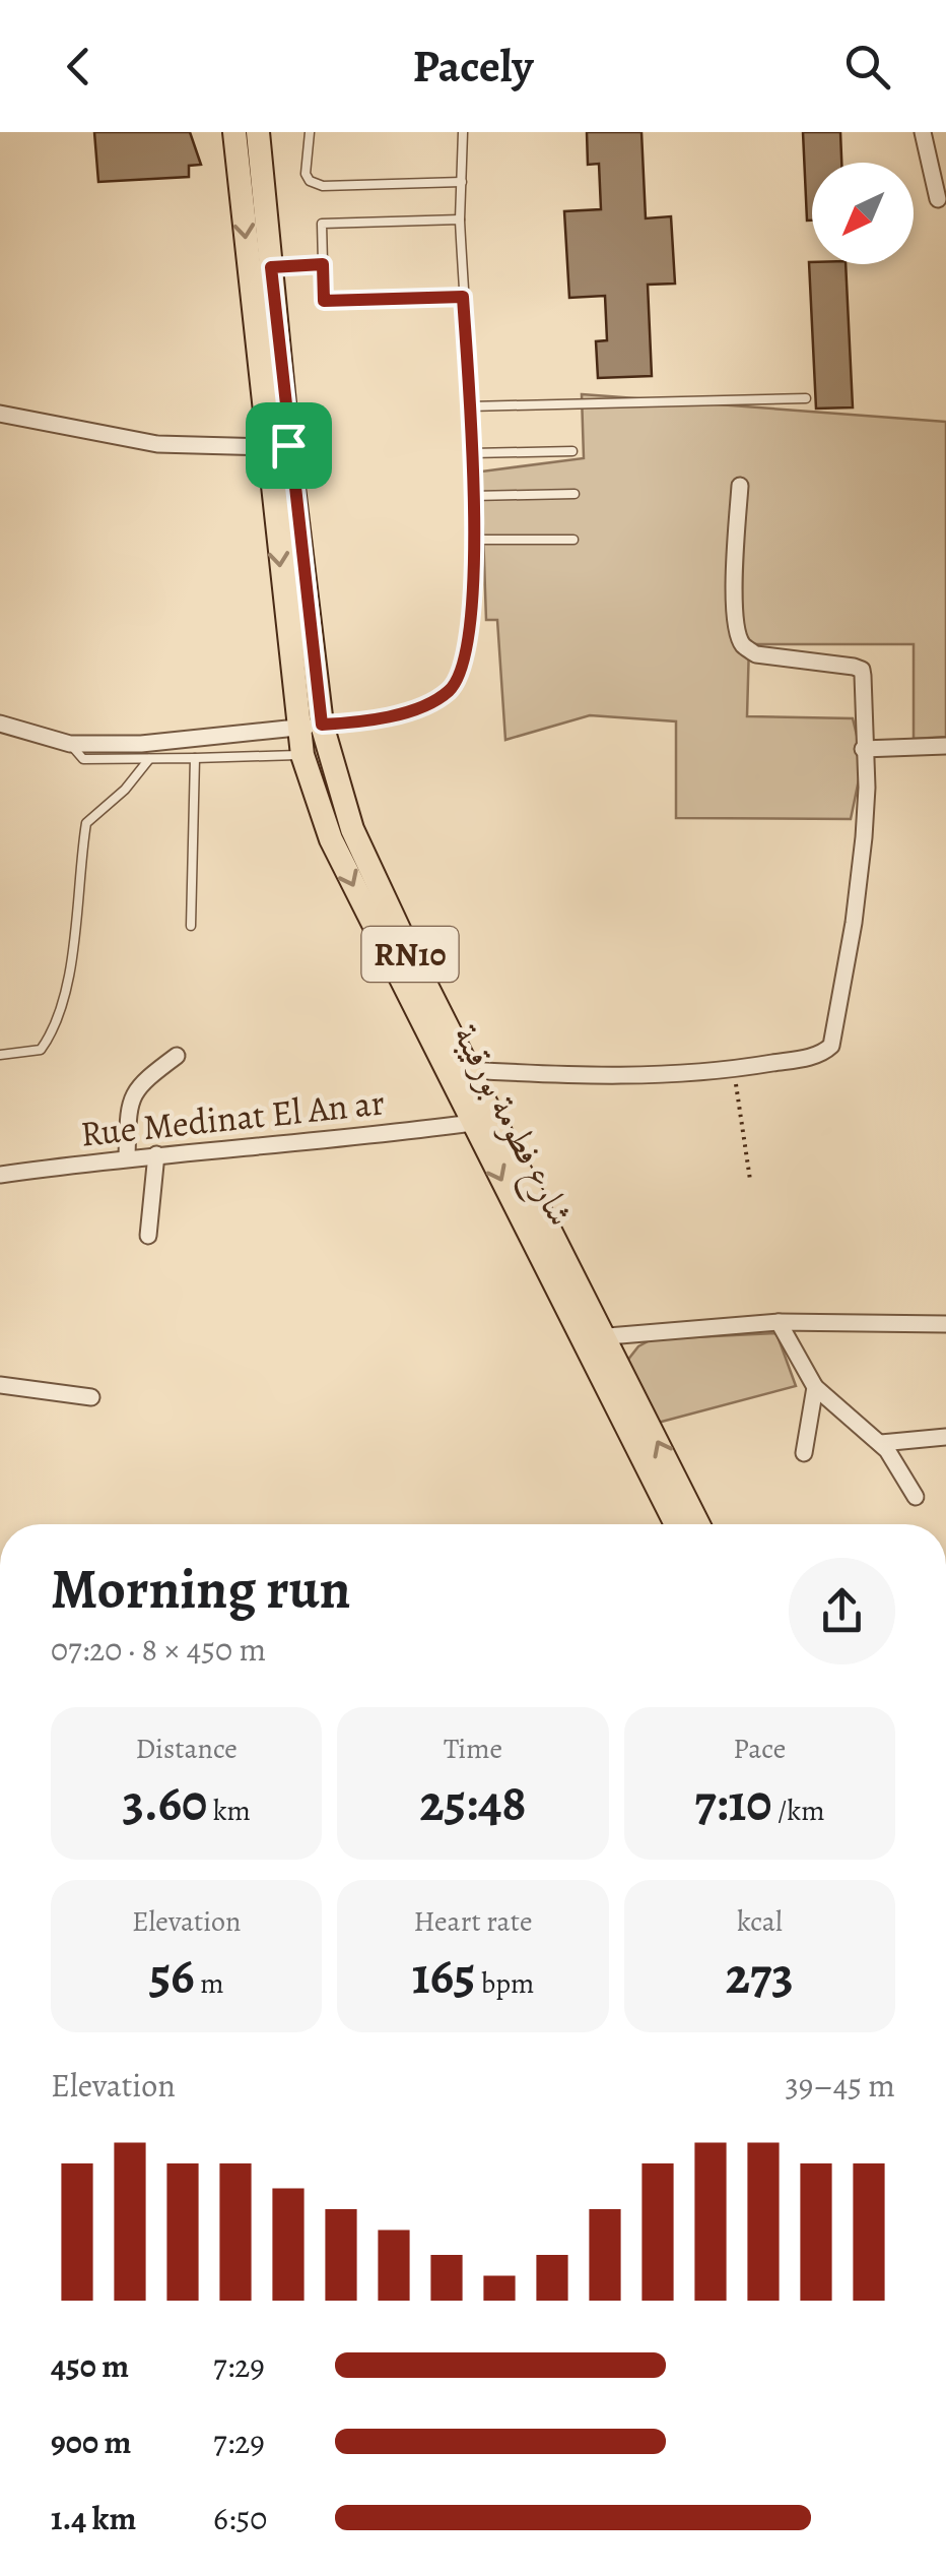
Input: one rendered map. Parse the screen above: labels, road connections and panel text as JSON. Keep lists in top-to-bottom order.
{
  "streets": {
    "main road": ["RN10", "شارع فطومة بورقيبة"],
    "street": ["Rue Medinat El An ar"]
  },
  "crossings": [
    ["Rue Medinat El An ar", "شارع فطومة بورقيبة"]
  ],
  "north": "bottom left",
  "page": {
    "header": "Pacely",
    "heading": ["Morning run", "07:20 · 8 × 450 m"],
    "stats": [
      ["Distance", "3.60 km"],
      ["Time", "25:48"],
      ["Pace", "7:10 /km"],
      ["Elevation", "56 m"],
      ["Heart rate", "165 bpm"],
      ["kcal", "273"]
    ],
    "chart": ["Elevation", "39–45 m"],
    "list": [
      {
        "name": "450 m",
        "note": "7:29"
      },
      {
        "name": "900 m",
        "note": "7:29"
      },
      {
        "name": "1.4 km",
        "note": "6:50"
      }
    ]
  }
}
